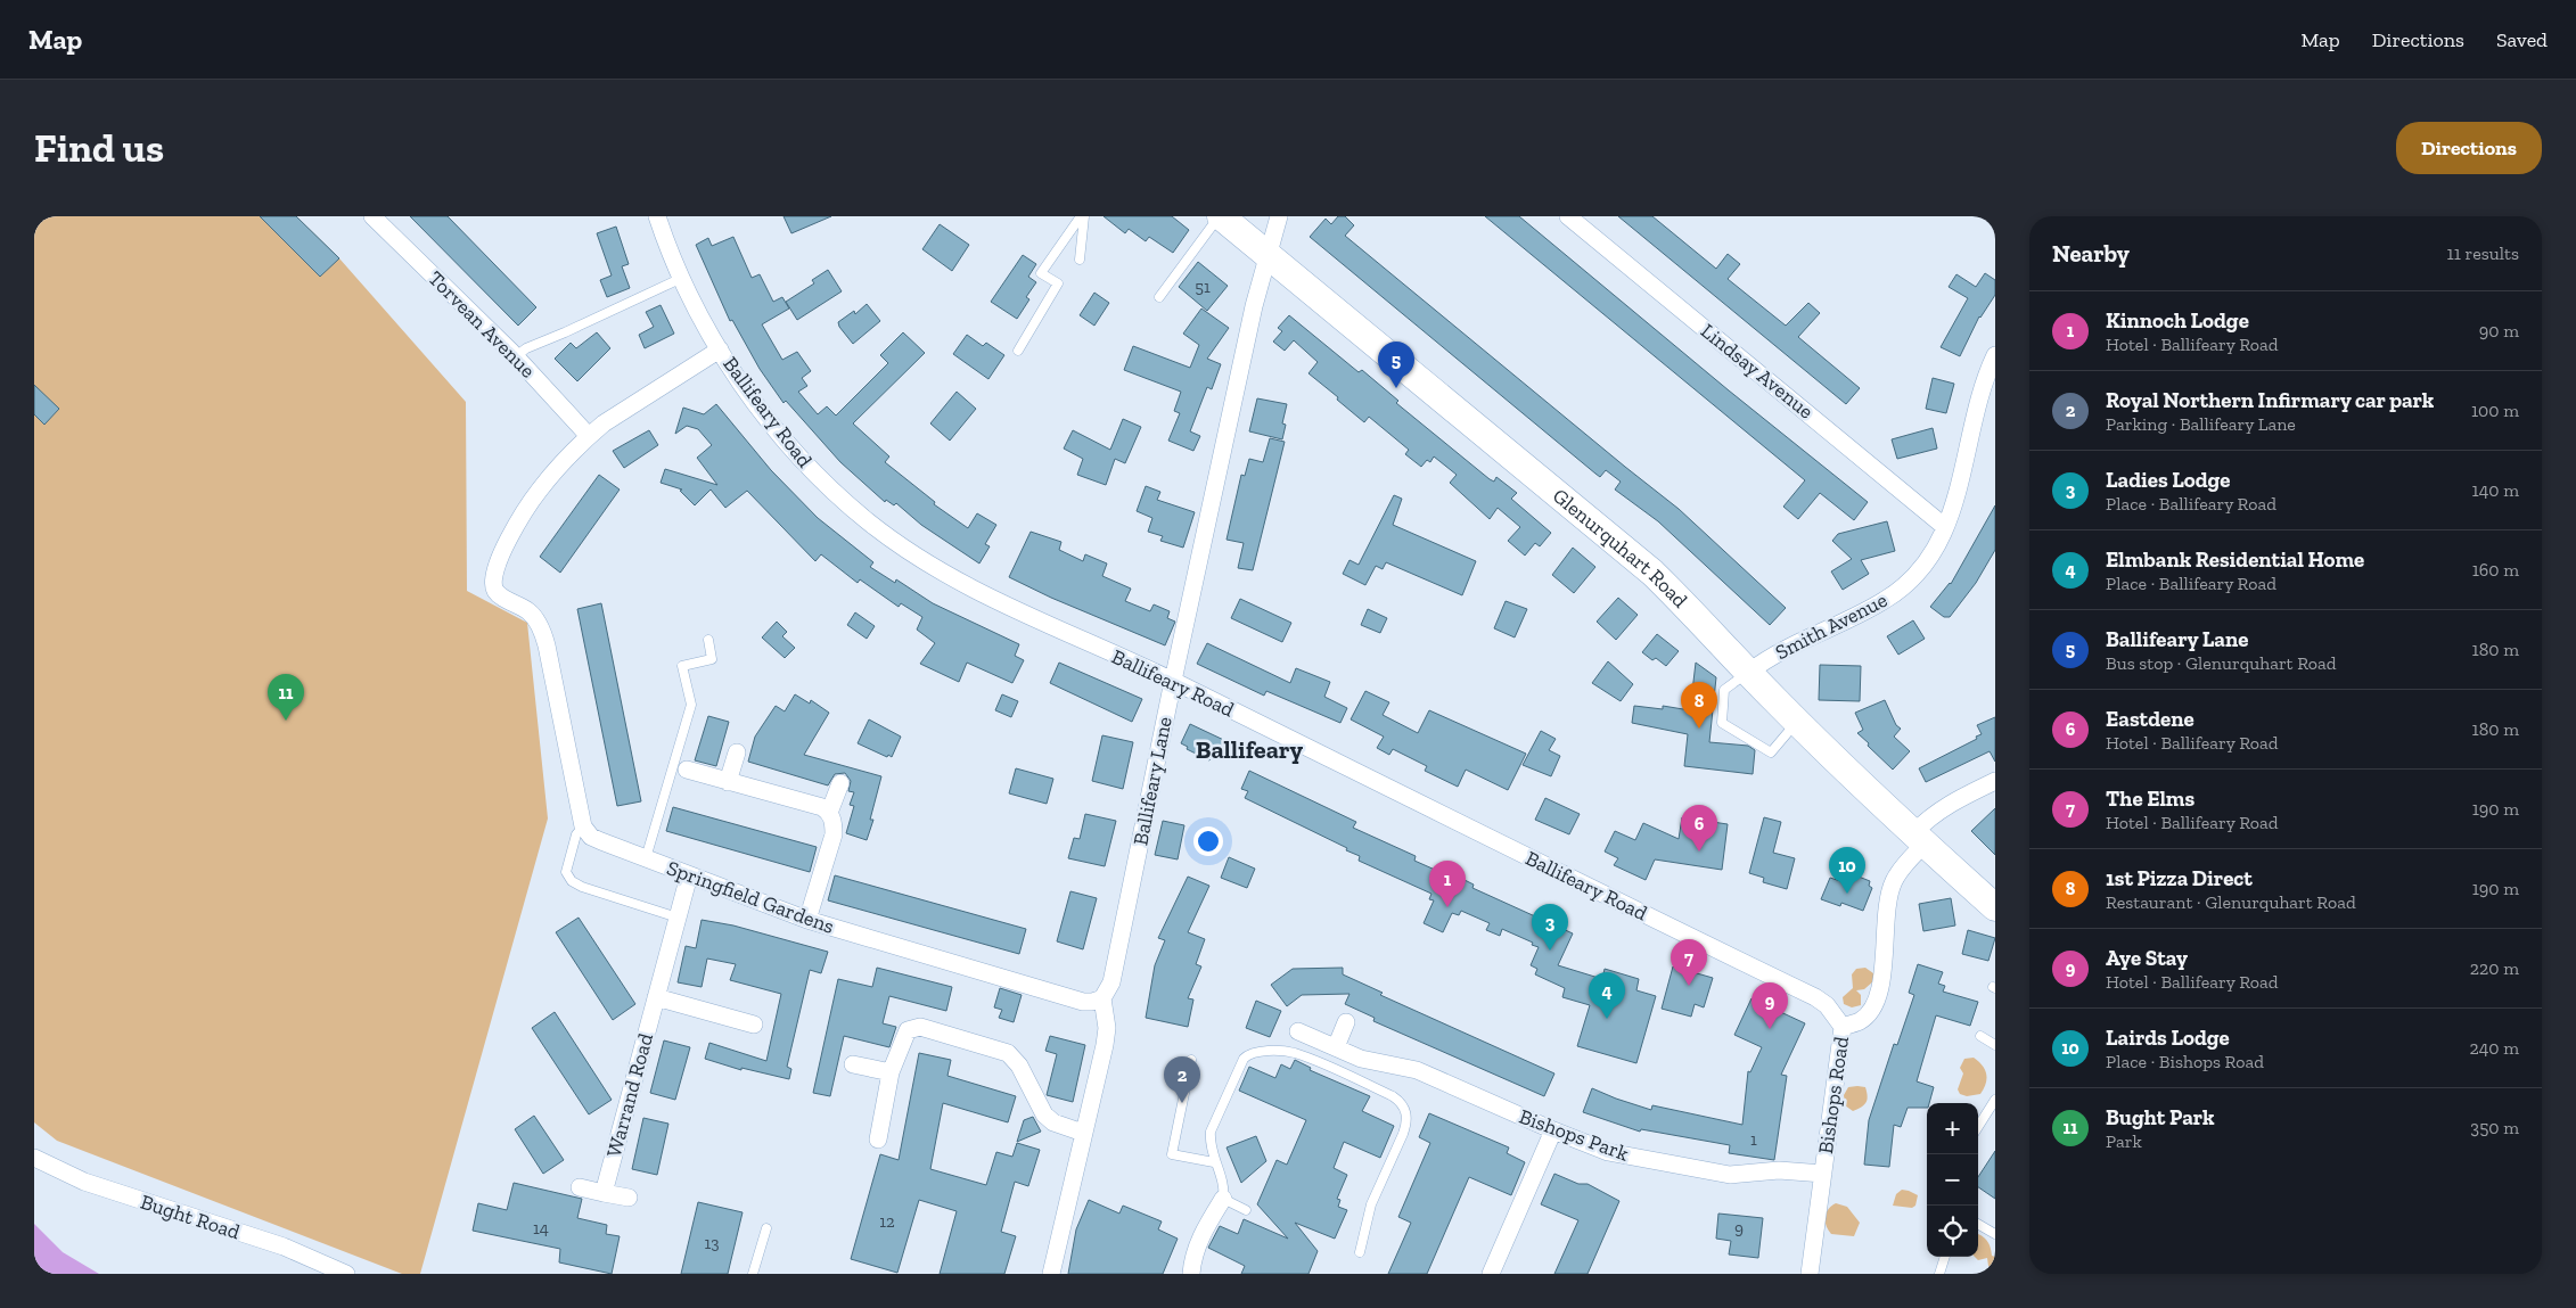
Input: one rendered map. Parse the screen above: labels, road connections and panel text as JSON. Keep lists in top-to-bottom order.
{
  "streets": {
    "highway": ["Glenurquhart Road"],
    "street": [
      "Torvean Avenue",
      "Lindsay Avenue",
      "Ballifeary Road",
      "Smith Avenue",
      "Ballifeary Lane",
      "Springfield Gardens",
      "Warrand Road",
      "Bishops Road",
      "Bishops Park",
      "Bught Road"
    ]
  },
  "crossings": [
    ["Lindsay Avenue", "Smith Avenue"],
    ["Ballifeary Road", "Ballifeary Lane"],
    ["Ballifeary Road", "Bishops Road"],
    ["Glenurquhart Road", "Smith Avenue"],
    ["Glenurquhart Road", "Ballifeary Lane"],
    ["Glenurquhart Road", "Bishops Road"],
    ["Ballifeary Lane", "Springfield Gardens"],
    ["Springfield Gardens", "Warrand Road"],
    ["Bishops Road", "Bishops Park"]
  ],
  "districts": ["Ballifeary"],
  "house_numbers": [
    "51",
    "1",
    "12",
    "14",
    "9",
    "13"
  ],
  "page": {
    "header": "Map",
    "nav": ["Map", "Directions", "Saved"],
    "buttons": "Directions",
    "title": "Find us",
    "heading": ["Nearby", "11 results"],
    "list": [
      {
        "mark": "1",
        "name": "Kinnoch Lodge",
        "note": "Hotel · Ballifeary Road",
        "value": "90 m"
      },
      {
        "mark": "2",
        "name": "Royal Northern Infirmary car park",
        "note": "Parking · Ballifeary Lane",
        "value": "100 m"
      },
      {
        "mark": "3",
        "name": "Ladies Lodge",
        "note": "Place · Ballifeary Road",
        "value": "140 m"
      },
      {
        "mark": "4",
        "name": "Elmbank Residential Home",
        "note": "Place · Ballifeary Road",
        "value": "160 m"
      },
      {
        "mark": "5",
        "name": "Ballifeary Lane",
        "note": "Bus stop · Glenurquhart Road",
        "value": "180 m"
      },
      {
        "mark": "6",
        "name": "Eastdene",
        "note": "Hotel · Ballifeary Road",
        "value": "180 m"
      },
      {
        "mark": "7",
        "name": "The Elms",
        "note": "Hotel · Ballifeary Road",
        "value": "190 m"
      },
      {
        "mark": "8",
        "name": "1st Pizza Direct",
        "note": "Restaurant · Glenurquhart Road",
        "value": "190 m"
      },
      {
        "mark": "9",
        "name": "Aye Stay",
        "note": "Hotel · Ballifeary Road",
        "value": "220 m"
      },
      {
        "mark": "10",
        "name": "Lairds Lodge",
        "note": "Place · Bishops Road",
        "value": "240 m"
      },
      {
        "mark": "11",
        "name": "Bught Park",
        "note": "Park",
        "value": "350 m"
      }
    ],
    "pins": [
      "5",
      "11",
      "8",
      "6",
      "10",
      "1",
      "3",
      "7",
      "4",
      "9",
      "2"
    ],
    "map_buttons": ["+", "−"]
  }
}
